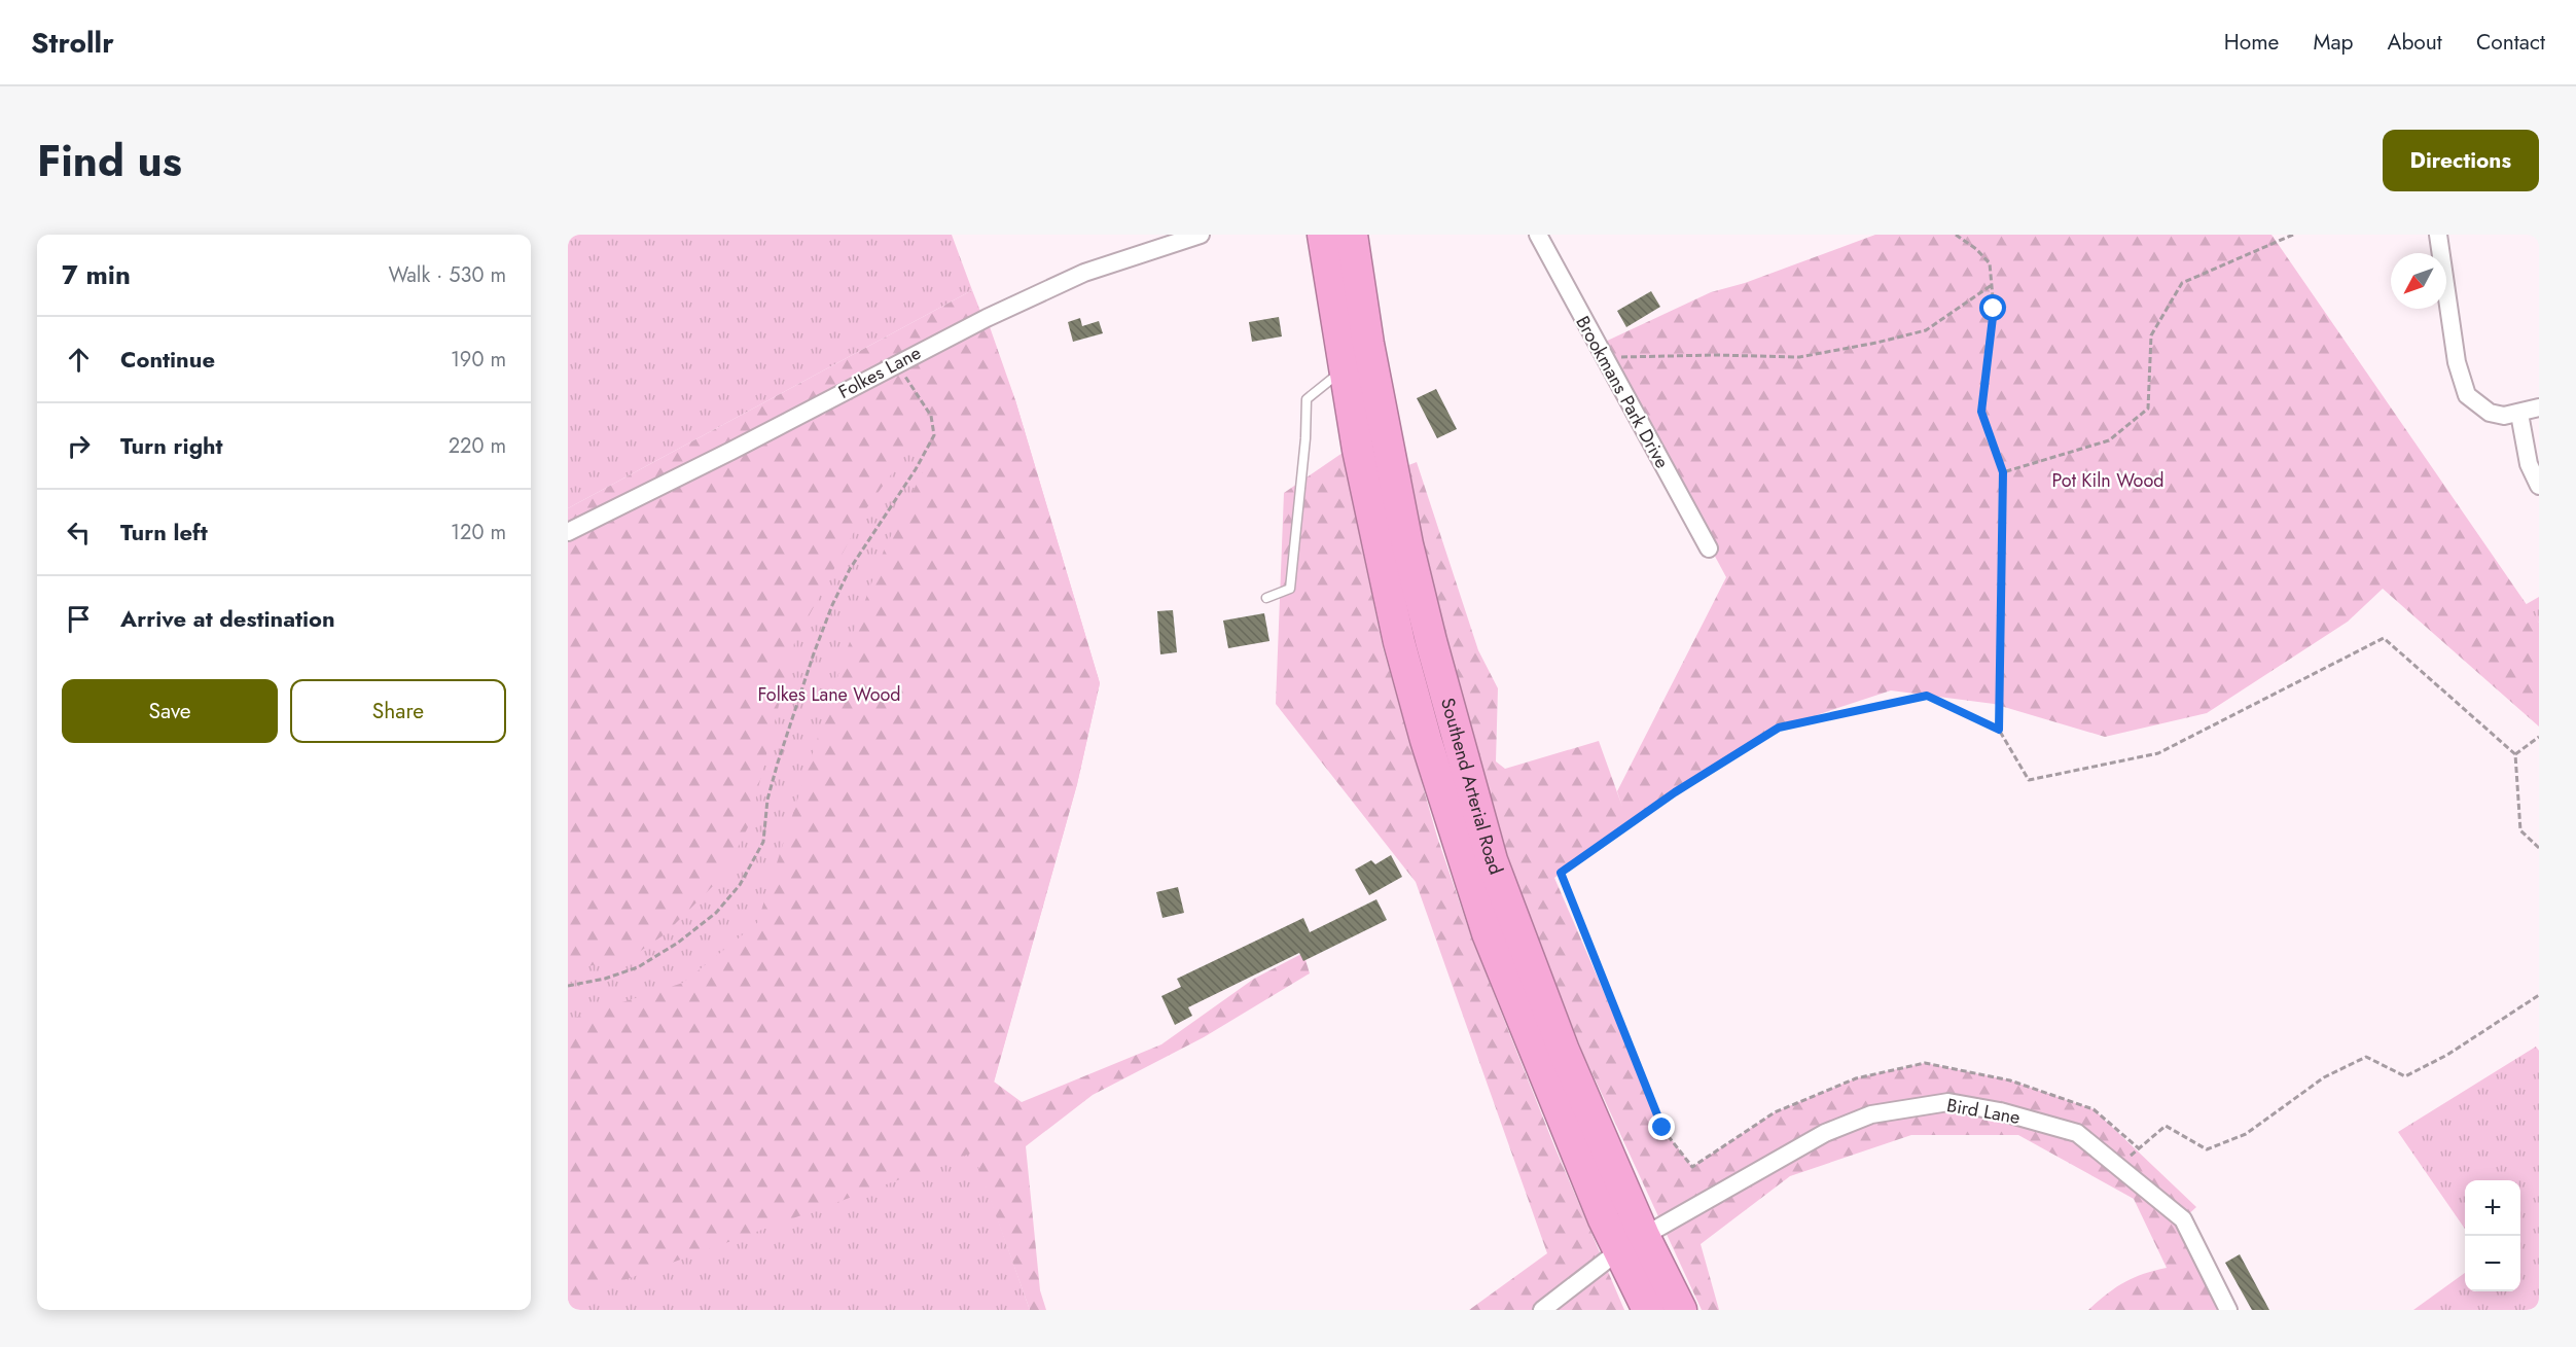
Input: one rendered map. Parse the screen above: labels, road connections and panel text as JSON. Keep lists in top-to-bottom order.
{
  "streets": {
    "highway": ["Southend Arterial Road"],
    "street": ["Folkes Lane", "Brookmans Park Drive", "Bird Lane"]
  },
  "crossings": [
    ["Southend Arterial Road", "Bird Lane"]
  ],
  "parks": ["Pot Kiln Wood", "Folkes Lane Wood"],
  "north": "bottom left",
  "page": {
    "header": "Strollr",
    "nav": [
      "Home",
      "Map",
      "About",
      "Contact"
    ],
    "title": "Find us",
    "buttons": [
      "Directions",
      ["Save", "Share"]
    ],
    "heading": ["7 min", "Walk · 530 m"],
    "list": [
      ["Continue", "190 m"],
      ["Turn right", "220 m"],
      ["Turn left", "120 m"],
      "Arrive at destination"
    ],
    "map_buttons": ["+", "−"]
  }
}
